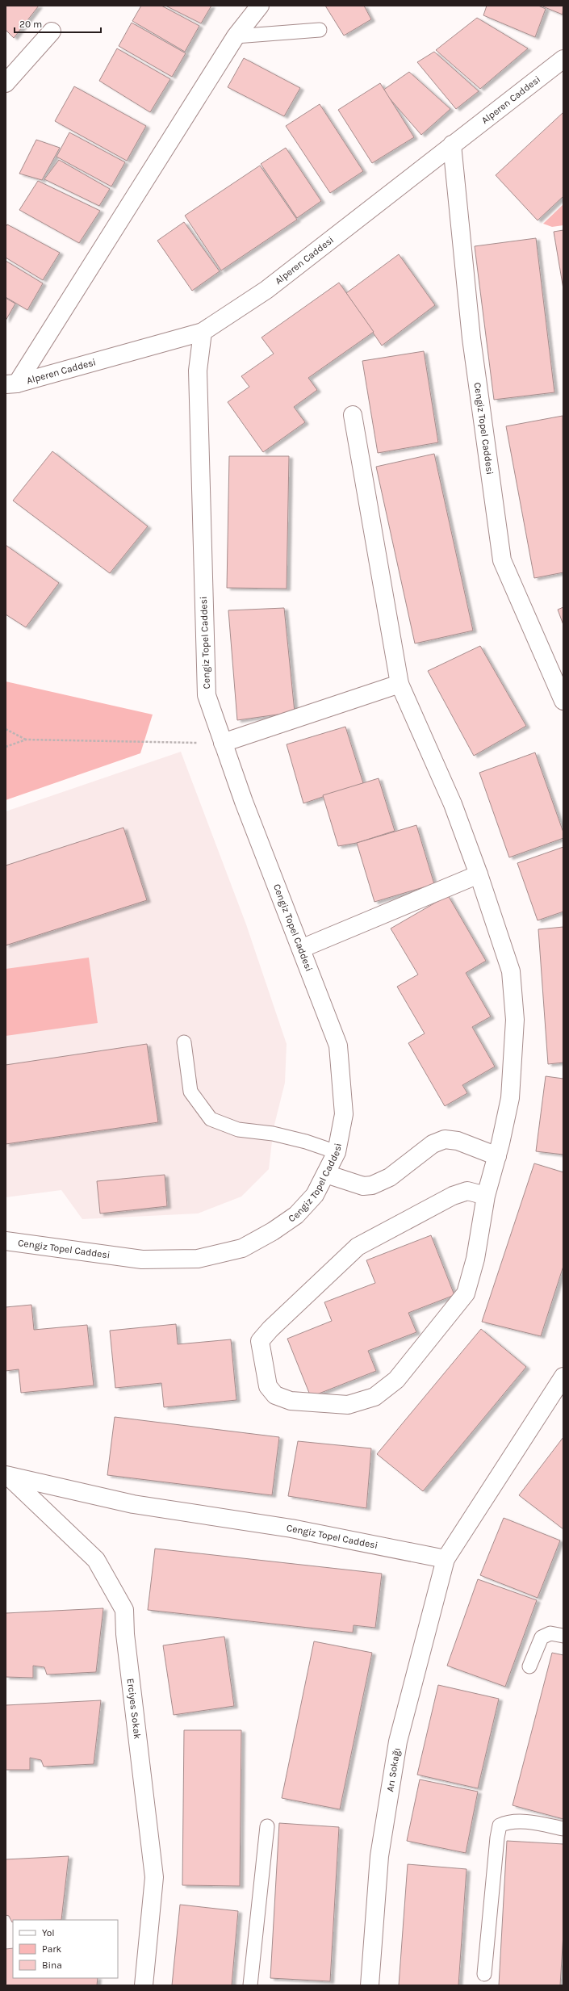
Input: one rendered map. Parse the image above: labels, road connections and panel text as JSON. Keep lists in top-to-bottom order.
{
  "streets": {
    "street": [
      "Alperen Caddesi",
      "Cengiz Topel Caddesi",
      "Erciyes Sokak",
      "Arı Sokağı"
    ]
  },
  "crossings": [
    ["Alperen Caddesi", "Cengiz Topel Caddesi"],
    ["Cengiz Topel Caddesi", "Erciyes Sokak"],
    ["Cengiz Topel Caddesi", "Arı Sokağı"]
  ],
  "legend": ["Yol", "Park", "Bina"],
  "scale_bar": "20 m"
}
